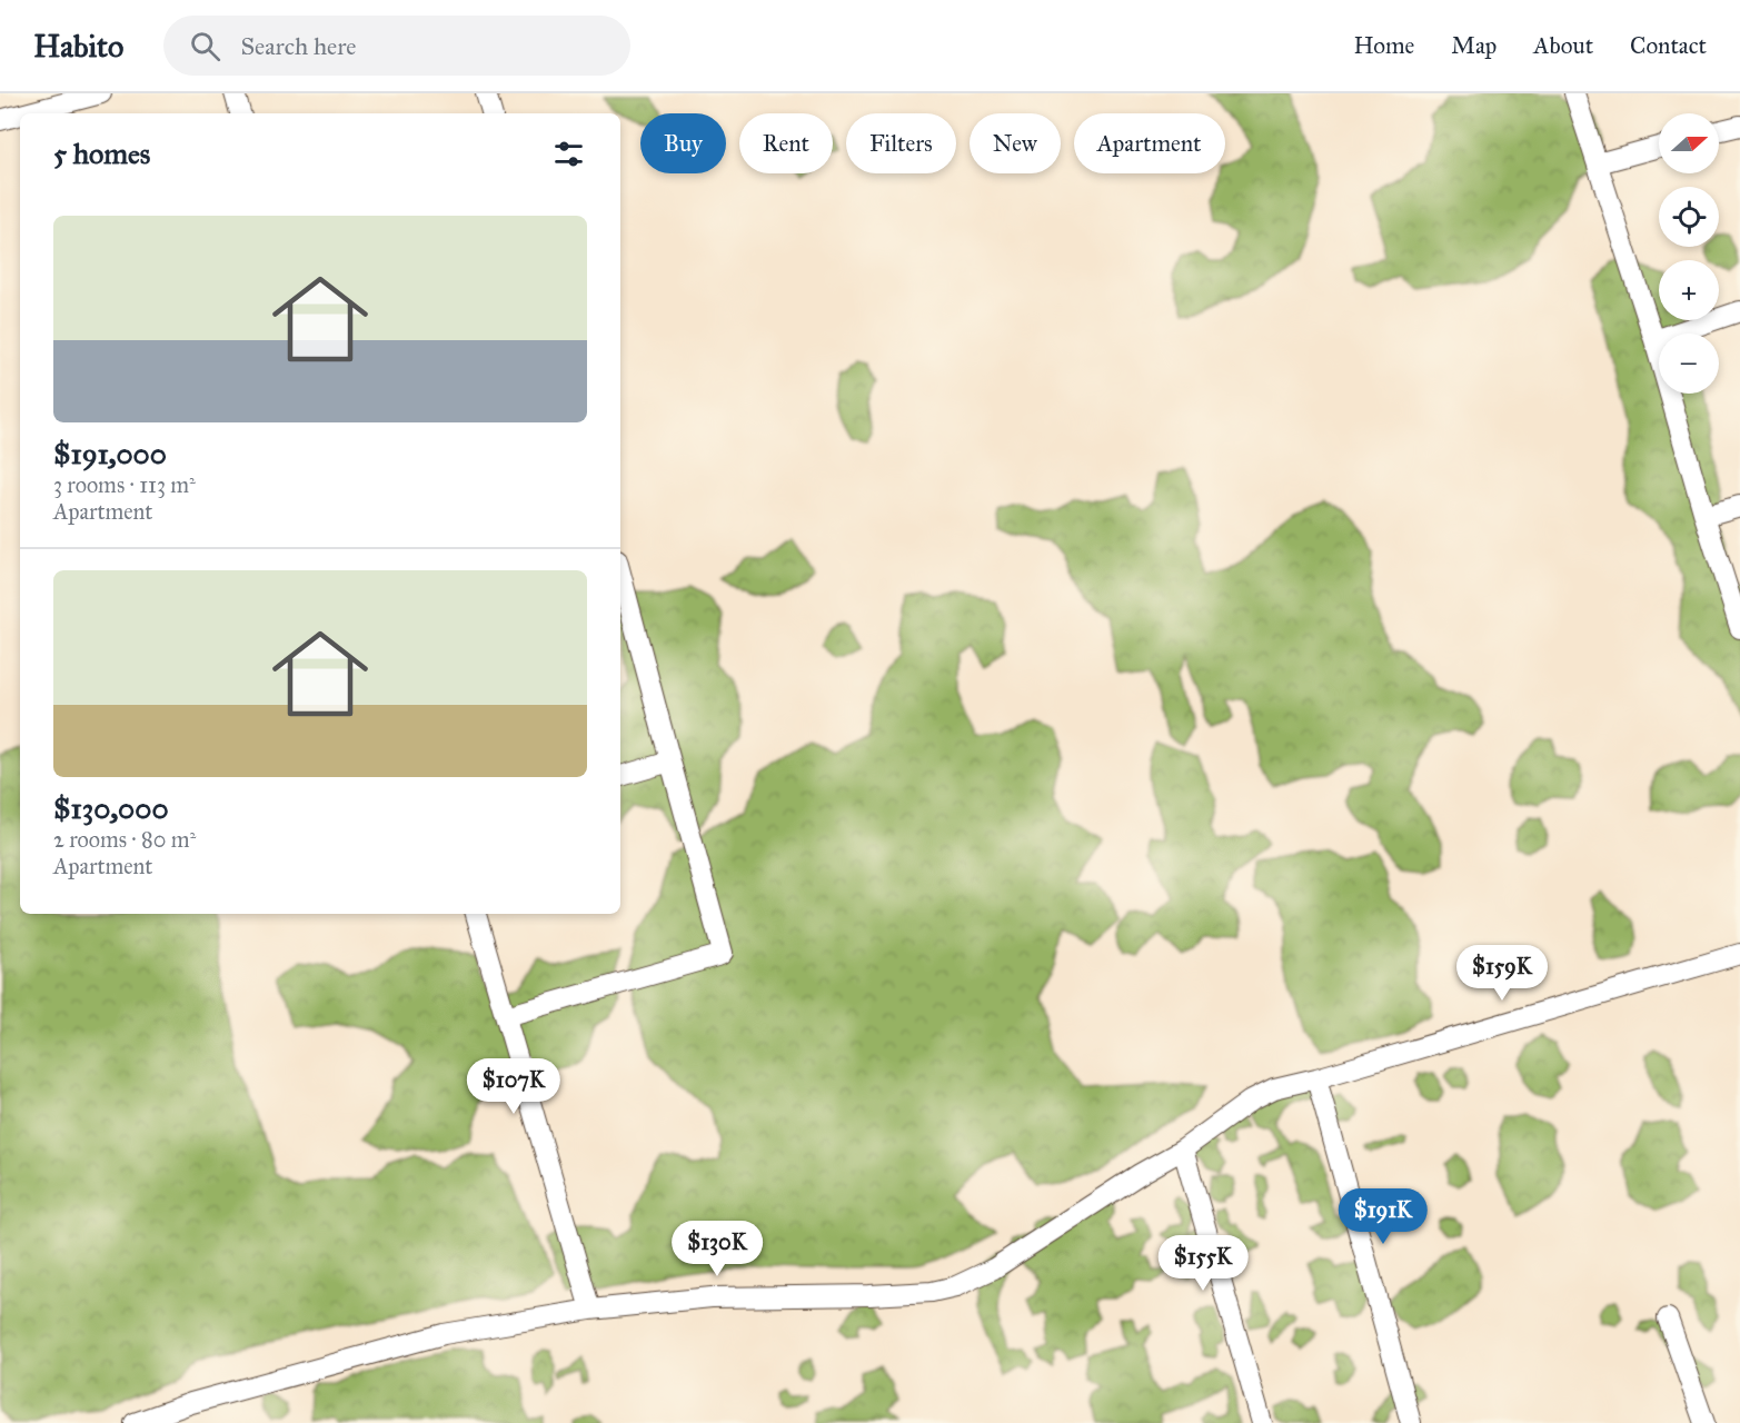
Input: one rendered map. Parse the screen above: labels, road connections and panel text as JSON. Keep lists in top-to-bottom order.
{
  "north": "right",
  "page": {
    "header": "Habito",
    "search": "Search here",
    "nav": [
      "Home",
      "Map",
      "About",
      "Contact"
    ],
    "map_buttons": ["+", "−"],
    "chip": [
      "Buy",
      "Rent",
      "Filters",
      "New",
      "Apartment"
    ],
    "heading": "5 homes",
    "list": [
      {
        "name": "$191,000",
        "note": "3 rooms · 113 m² · Apartment"
      },
      {
        "name": "$130,000",
        "note": "2 rooms · 80 m² · Apartment"
      }
    ],
    "price": [
      "$159K",
      "$107K",
      "$191K",
      "$130K",
      "$155K"
    ]
  }
}
